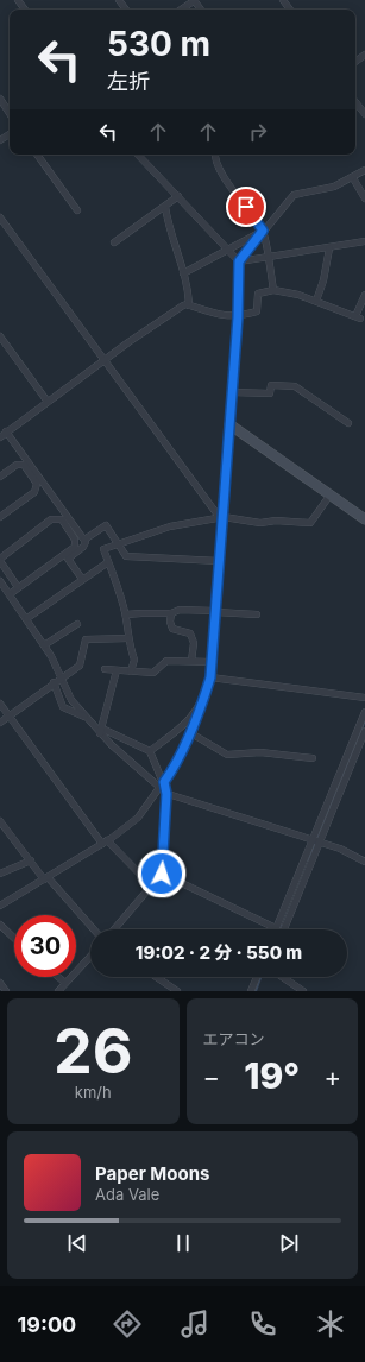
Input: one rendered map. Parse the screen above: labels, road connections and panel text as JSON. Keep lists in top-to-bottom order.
{
  "page": {
    "turn": ["530 m", "左折"],
    "limit": "30",
    "trip": "19:02 · 2 分 · 550 m",
    "tile": [
      ["26", "km/h"],
      "エアコン"
    ],
    "heat": ["−", "19°", "+"],
    "song": ["Paper Moons", "Ada Vale"],
    "tabs": "19:00"
  }
}
